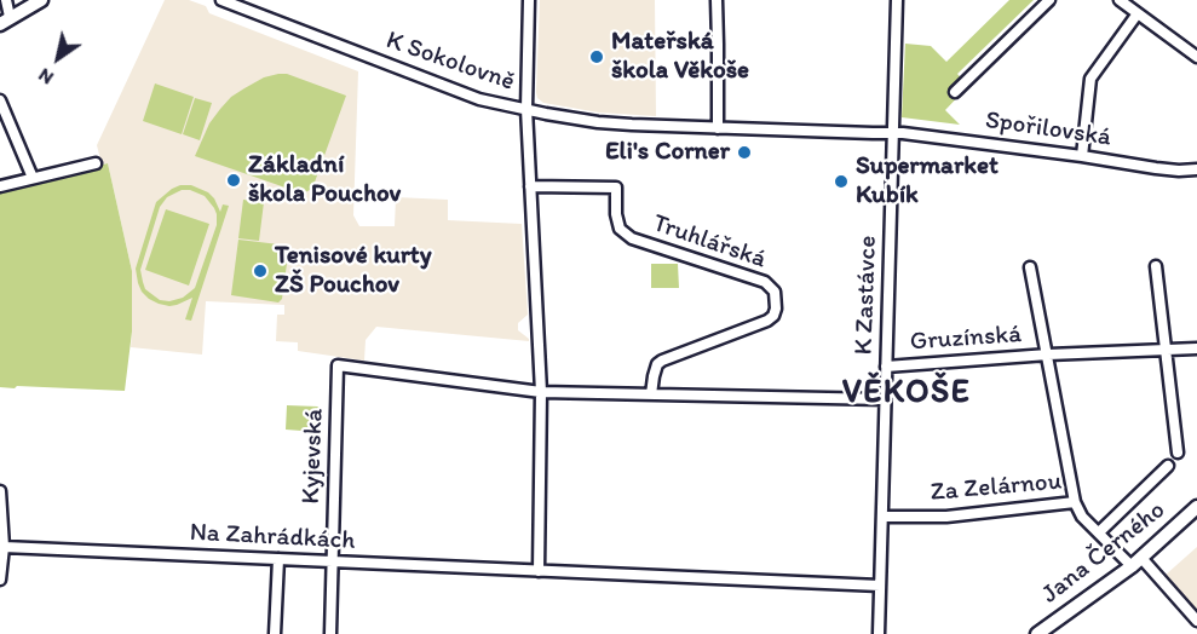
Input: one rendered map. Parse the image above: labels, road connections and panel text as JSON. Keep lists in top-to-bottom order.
{
  "streets": {
    "street": [
      "K Sokolovně",
      "Spořilovská",
      "Truhlářská",
      "K Zastávce",
      "Gruzínská",
      "Kyjevská",
      "Za Zelárnou",
      "Na Zahrádkách",
      "Jana Černého"
    ]
  },
  "crossings": [
    ["K Sokolovně", "Spořilovská"],
    ["K Sokolovně", "K Zastávce"],
    ["Spořilovská", "K Zastávce"],
    ["K Zastávce", "Gruzínská"],
    ["K Zastávce", "Za Zelárnou"],
    ["K Zastávce", "Na Zahrádkách"],
    ["Gruzínská", "Za Zelárnou"],
    ["Kyjevská", "Na Zahrádkách"],
    ["Za Zelárnou", "Jana Černého"]
  ],
  "districts": ["VĚKOŠE"],
  "places": [
    "Mateřská škola Věkoše",
    "Eli's Corner",
    "Základní škola Pouchov",
    "Supermarket Kubík",
    "Tenisové kurty ZŠ Pouchov"
  ],
  "north": "bottom left"
}
